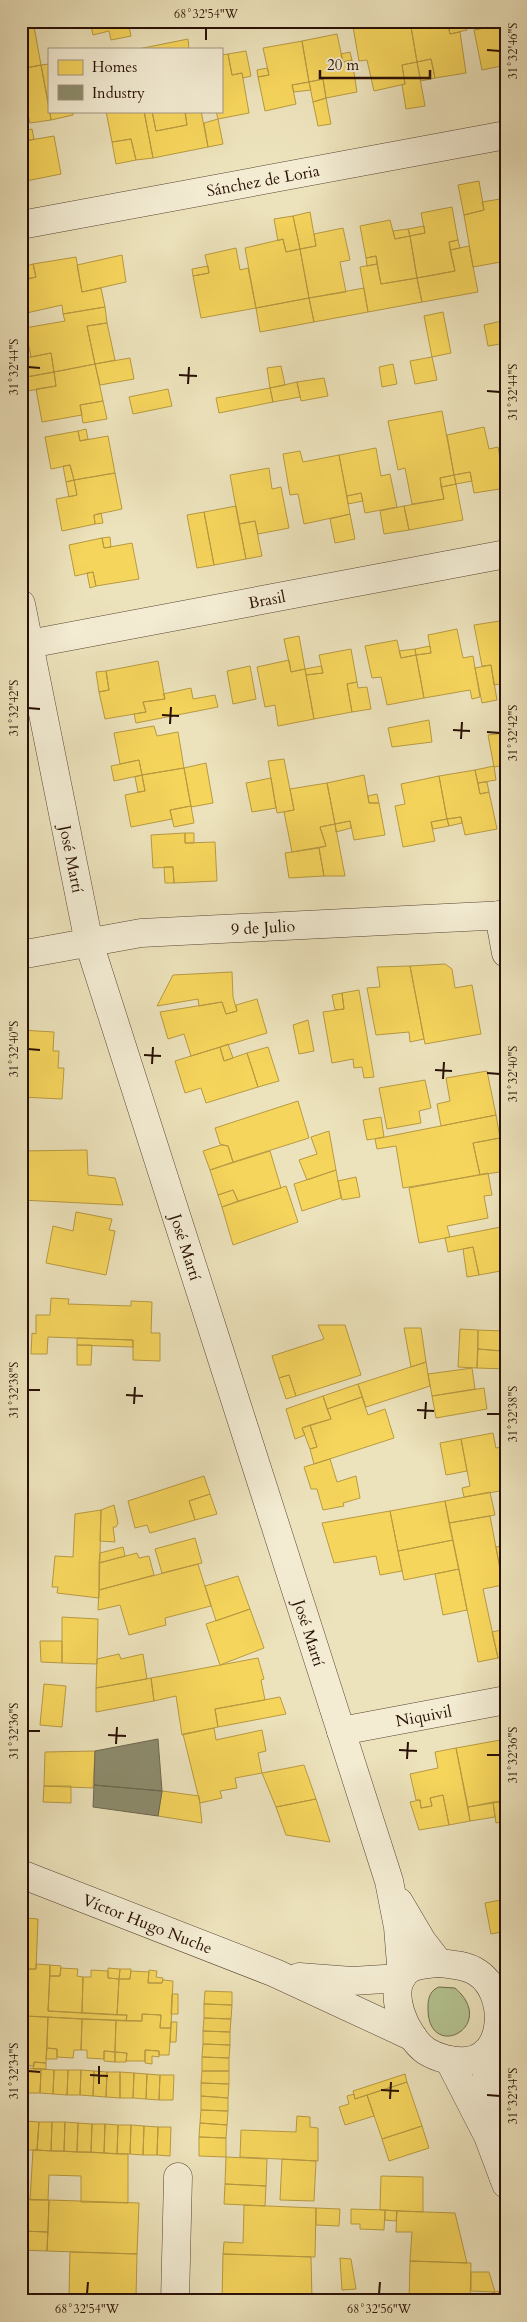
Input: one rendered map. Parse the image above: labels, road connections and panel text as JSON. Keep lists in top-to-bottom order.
{
  "streets": {
    "street": [
      "Sánchez de Loria",
      "Brasil",
      "José Martí",
      "9 de Julio",
      "Niquivil",
      "Víctor Hugo Nuche"
    ]
  },
  "crossings": [
    ["Brasil", "José Martí"],
    ["José Martí", "9 de Julio"],
    ["José Martí", "Niquivil"],
    ["José Martí", "Víctor Hugo Nuche"]
  ],
  "legend": ["Homes", "Industry"],
  "scale_bar": "20 m",
  "coordinates": [
    "68°32'54\"W",
    "31°32'46\"S",
    "31°32'44\"S",
    "31°32'42\"S",
    "31°32'40\"S",
    "31°32'38\"S",
    "31°32'36\"S",
    "31°32'34\"S",
    "68°32'56\"W"
  ]
}
